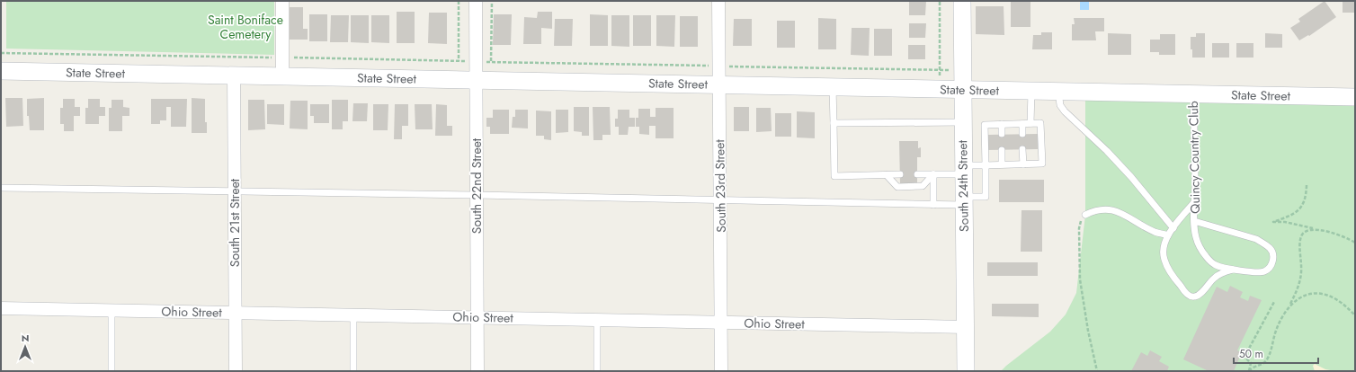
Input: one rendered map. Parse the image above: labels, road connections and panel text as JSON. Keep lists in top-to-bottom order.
{
  "streets": {
    "street": [
      "State Street",
      "South 22nd Street",
      "South 23rd Street",
      "South 24th Street",
      "South 21st Street",
      "Ohio Street"
    ],
    "lane": ["Quincy Country Club"]
  },
  "crossings": [
    ["State Street", "Quincy Country Club"],
    ["State Street", "South 22nd Street"],
    ["State Street", "South 23rd Street"],
    ["State Street", "South 24th Street"],
    ["State Street", "South 21st Street"],
    ["South 22nd Street", "Ohio Street"],
    ["South 23rd Street", "Ohio Street"],
    ["South 24th Street", "Ohio Street"],
    ["South 21st Street", "Ohio Street"]
  ],
  "parks": ["Saint Boniface Cemetery"],
  "scale_bar": "50 m",
  "north": "top"
}
